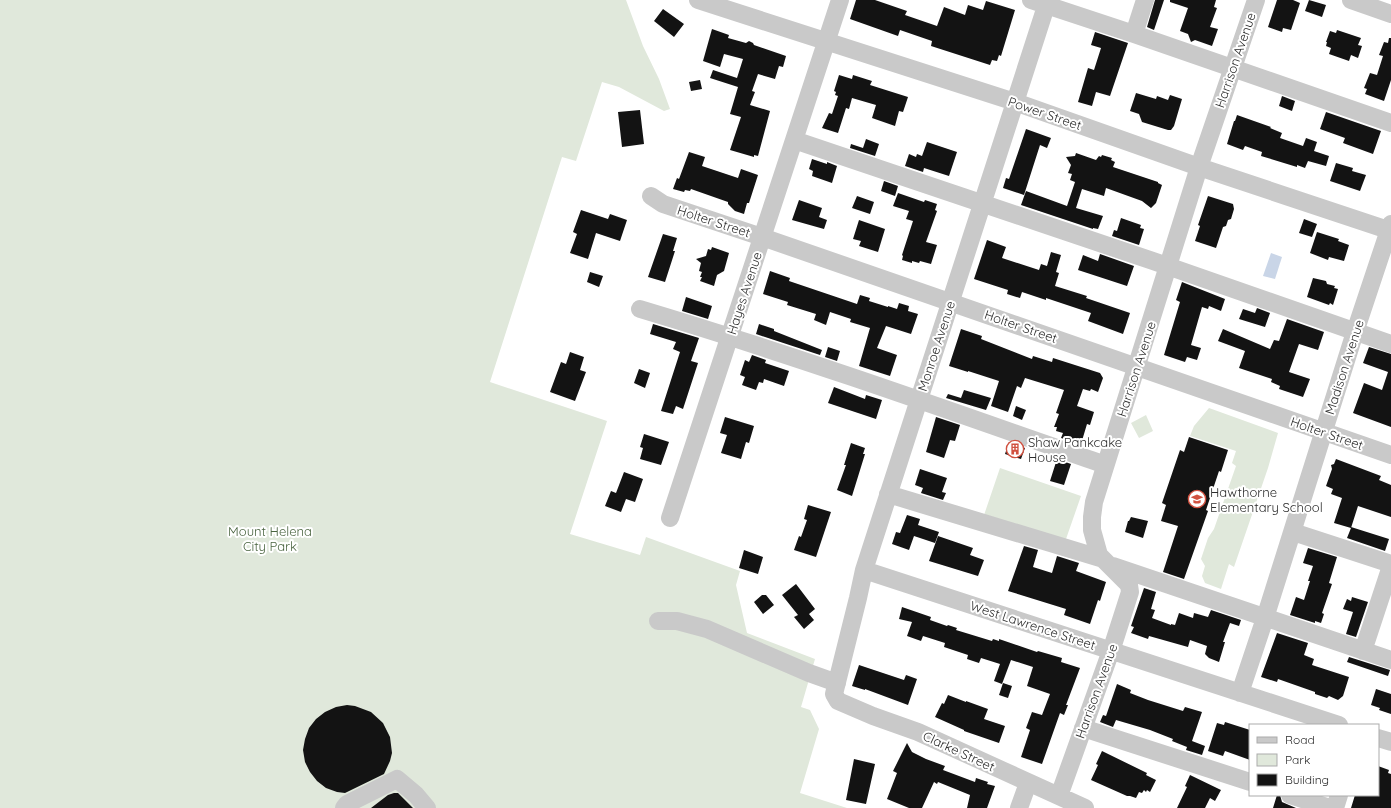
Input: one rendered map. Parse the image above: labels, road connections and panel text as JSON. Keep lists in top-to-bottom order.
{
  "streets": {
    "street": [
      "Harrison Avenue",
      "Power Street",
      "Holter Street",
      "Hayes Avenue",
      "Monroe Avenue",
      "Madison Avenue",
      "West Lawrence Street",
      "Clarke Street"
    ]
  },
  "crossings": [
    ["Harrison Avenue", "Power Street"],
    ["Harrison Avenue", "Holter Street"],
    ["Harrison Avenue", "West Lawrence Street"],
    ["Harrison Avenue", "Clarke Street"],
    ["Power Street", "Hayes Avenue"],
    ["Power Street", "Monroe Avenue"],
    ["Power Street", "Madison Avenue"],
    ["Holter Street", "Hayes Avenue"],
    ["Holter Street", "Monroe Avenue"],
    ["Holter Street", "Madison Avenue"],
    ["Monroe Avenue", "West Lawrence Street"],
    ["Monroe Avenue", "Clarke Street"],
    ["Madison Avenue", "West Lawrence Street"]
  ],
  "parks": ["Mount Helena City Park"],
  "places": {
    "building": ["Shaw Pankcake House"],
    "school or university": ["Hawthorne Elementary School"]
  },
  "legend": ["Road", "Park", "Building"]
}
